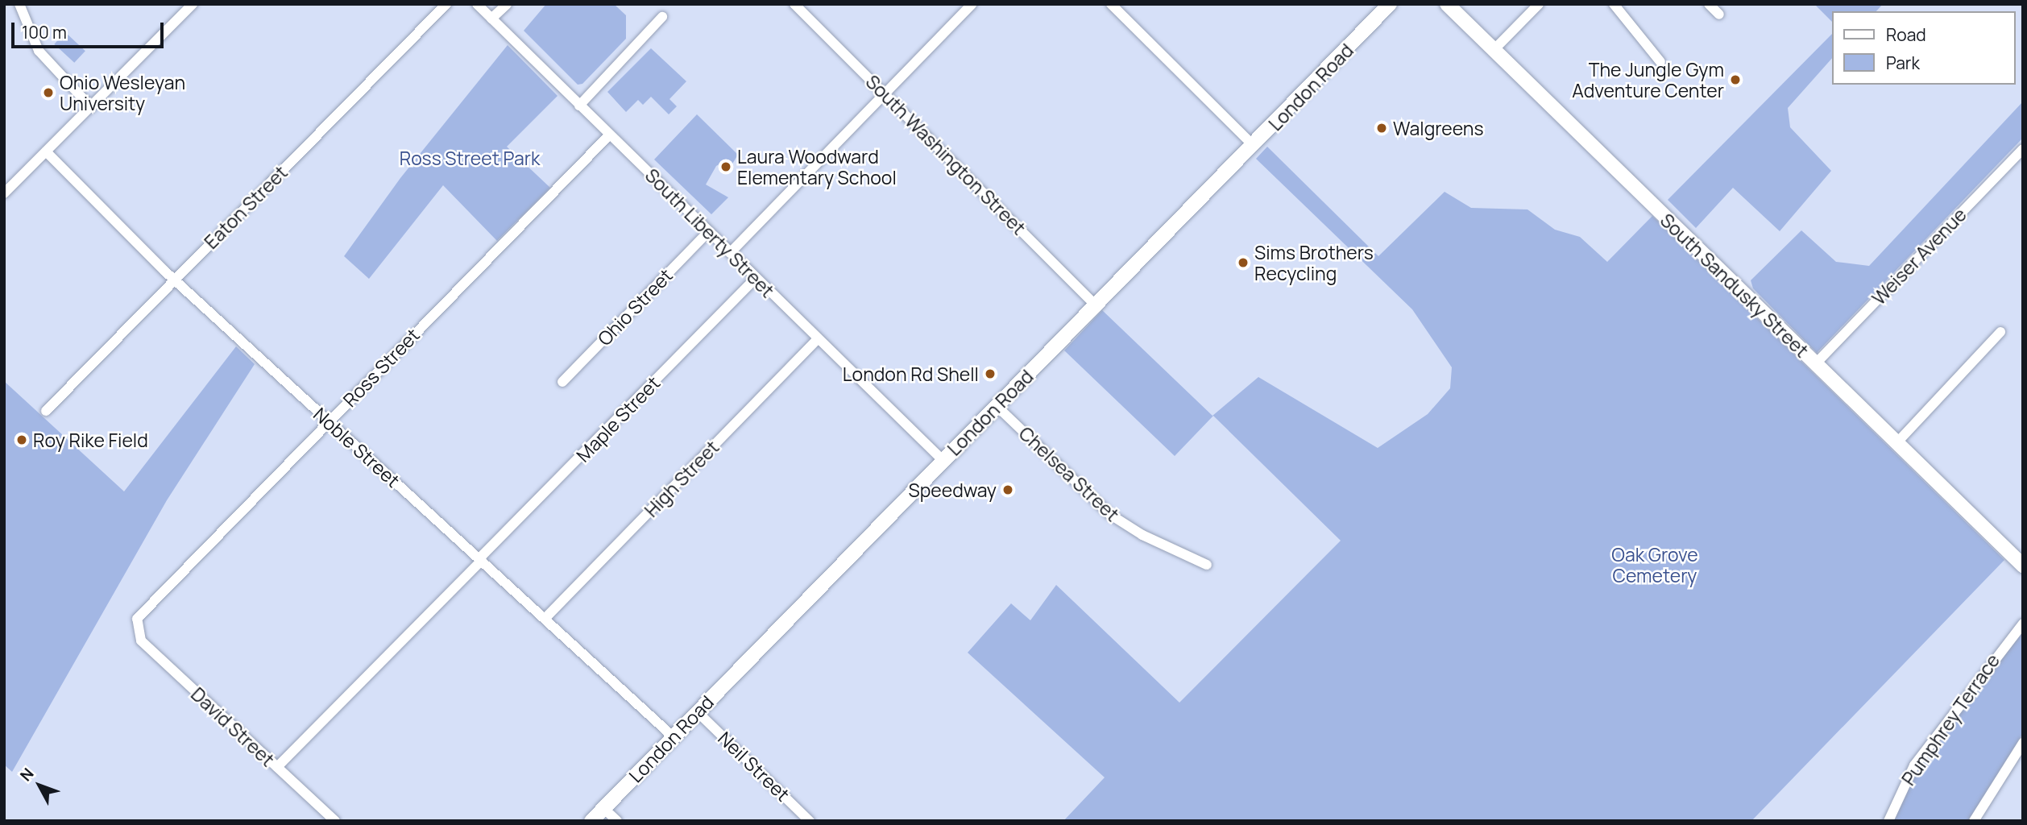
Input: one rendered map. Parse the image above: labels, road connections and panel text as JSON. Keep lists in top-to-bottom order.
{
  "streets": {
    "street": [
      "London Road",
      "South Washington Street",
      "Eaton Street",
      "South Liberty Street",
      "Weiser Avenue",
      "South Sandusky Street",
      "Ohio Street",
      "Ross Street",
      "Maple Street",
      "Noble Street",
      "Chelsea Street",
      "High Street",
      "Pumphrey Terrace",
      "David Street",
      "Neil Street"
    ]
  },
  "crossings": [
    ["London Road", "South Washington Street"],
    ["London Road", "South Liberty Street"],
    ["London Road", "Noble Street"],
    ["London Road", "Chelsea Street"],
    ["London Road", "Neil Street"],
    ["Eaton Street", "Noble Street"],
    ["South Liberty Street", "Ohio Street"],
    ["South Liberty Street", "Ross Street"],
    ["South Liberty Street", "Maple Street"],
    ["South Liberty Street", "High Street"],
    ["Weiser Avenue", "South Sandusky Street"],
    ["Ross Street", "Noble Street"],
    ["Ross Street", "David Street"],
    ["Maple Street", "Noble Street"],
    ["Maple Street", "David Street"],
    ["Noble Street", "High Street"]
  ],
  "parks": ["Ross Street Park", "Oak Grove Cemetery"],
  "places": [
    "The Jungle Gym Adventure Center",
    "Ohio Wesleyan University",
    "Walgreens",
    "Laura Woodward Elementary School",
    "Sims Brothers Recycling",
    "London Rd Shell",
    "Roy Rike Field",
    "Speedway"
  ],
  "legend": ["Road", "Park"],
  "scale_bar": "100 m",
  "north": "top left"
}
